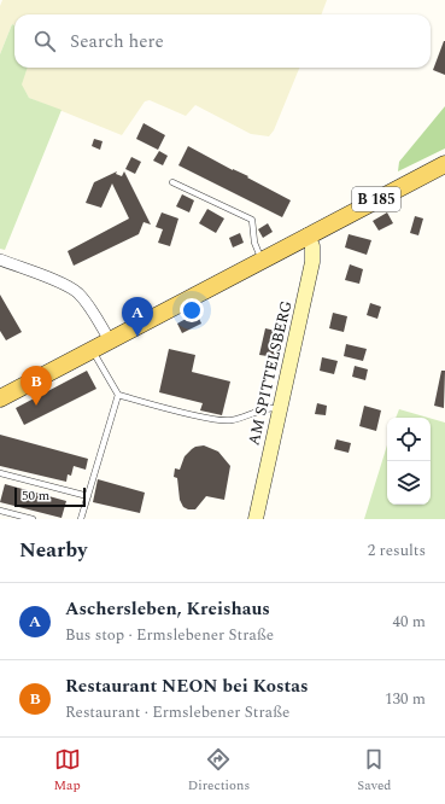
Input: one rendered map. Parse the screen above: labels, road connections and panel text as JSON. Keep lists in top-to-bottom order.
{
  "streets": {
    "main road": ["B 185", "AM SPITTELSBERG"]
  },
  "crossings": [
    ["B 185", "AM SPITTELSBERG"]
  ],
  "scale_bar": "50 m",
  "page": {
    "search": "Search here",
    "pins": ["A", "B"],
    "scale": "50 m",
    "heading": ["Nearby", "2 results"],
    "list": [
      {
        "mark": "A",
        "name": "Aschersleben, Kreishaus",
        "note": "Bus stop · Ermslebener Straße",
        "value": "40 m"
      },
      {
        "mark": "B",
        "name": "Restaurant NEON bei Kostas",
        "note": "Restaurant · Ermslebener Straße",
        "value": "130 m"
      }
    ],
    "nav": ["Map", "Directions", "Saved"]
  }
}
